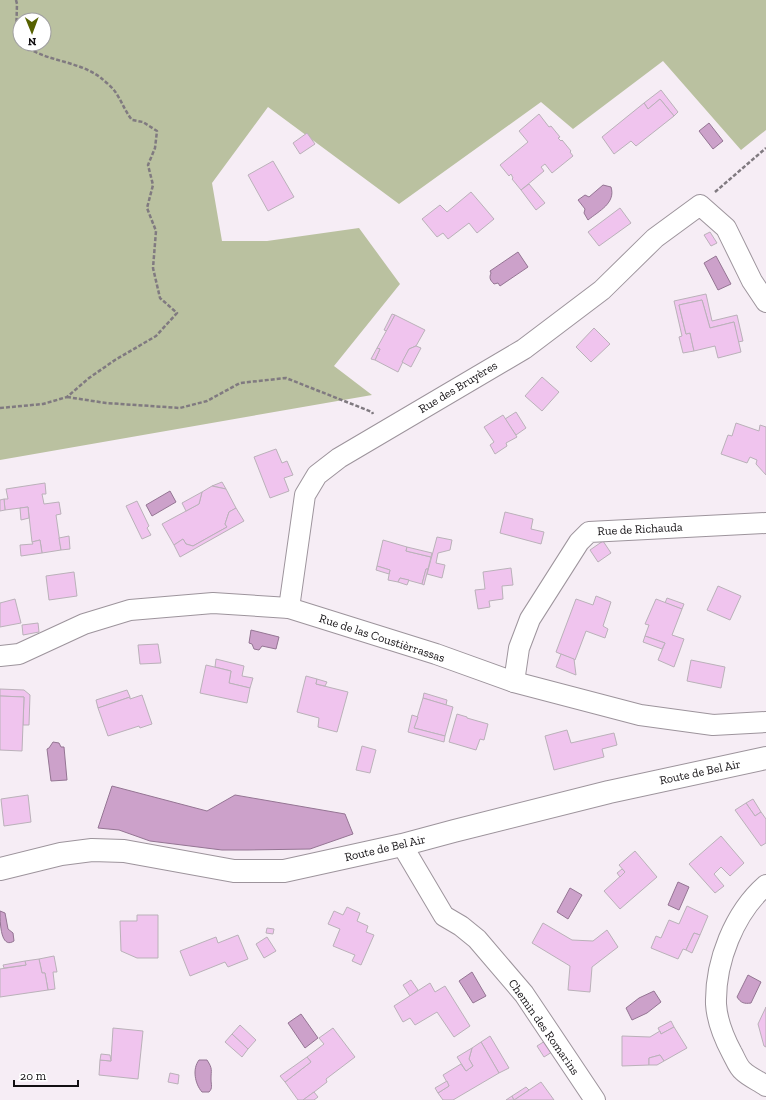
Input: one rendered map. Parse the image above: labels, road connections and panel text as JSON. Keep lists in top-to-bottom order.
{
  "streets": {
    "street": [
      "Rue des Bruyères",
      "Rue de Richauda",
      "Rue de las Coustièrrassas",
      "Route de Bel Air",
      "Chemin des Romarins"
    ]
  },
  "crossings": [
    ["Rue des Bruyères", "Rue de las Coustièrrassas"],
    ["Rue de Richauda", "Rue de las Coustièrrassas"],
    ["Route de Bel Air", "Chemin des Romarins"]
  ],
  "scale_bar": "20 m",
  "north": "bottom"
}
